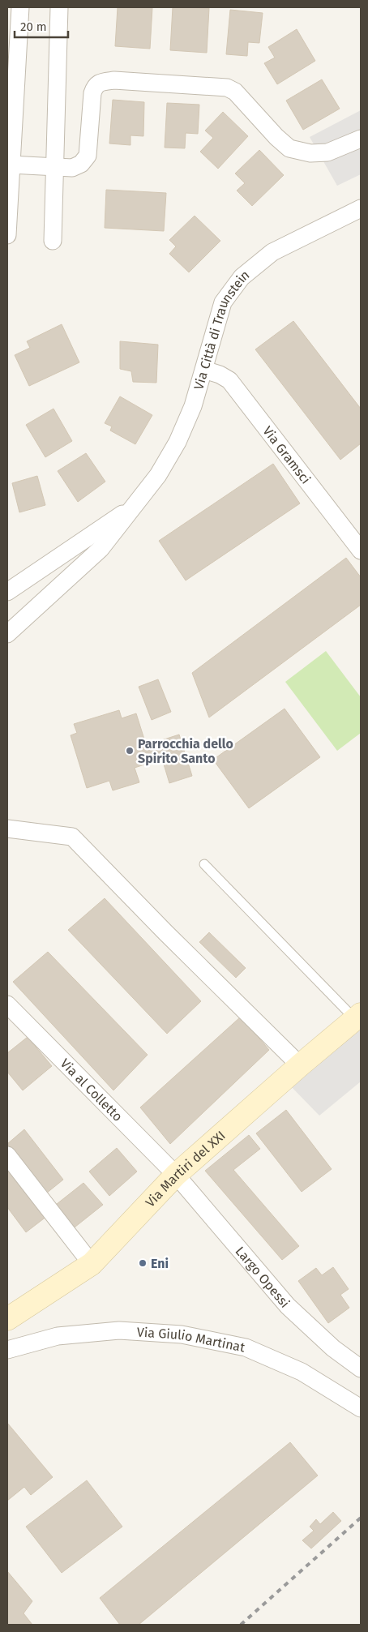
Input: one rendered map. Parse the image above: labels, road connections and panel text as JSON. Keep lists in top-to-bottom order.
{
  "streets": {
    "street": [
      "Via Città di Traunstein",
      "Via Gramsci",
      "Via al Colletto",
      "Via Martiri del XXI",
      "Largo Opessi",
      "Via Giulio Martinat"
    ]
  },
  "crossings": [
    ["Via Città di Traunstein", "Via Gramsci"],
    ["Via al Colletto", "Via Martiri del XXI"],
    ["Via al Colletto", "Largo Opessi"],
    ["Via Martiri del XXI", "Largo Opessi"]
  ],
  "places": ["Parrocchia dello Spirito Santo", "Eni"],
  "scale_bar": "20 m"
}
